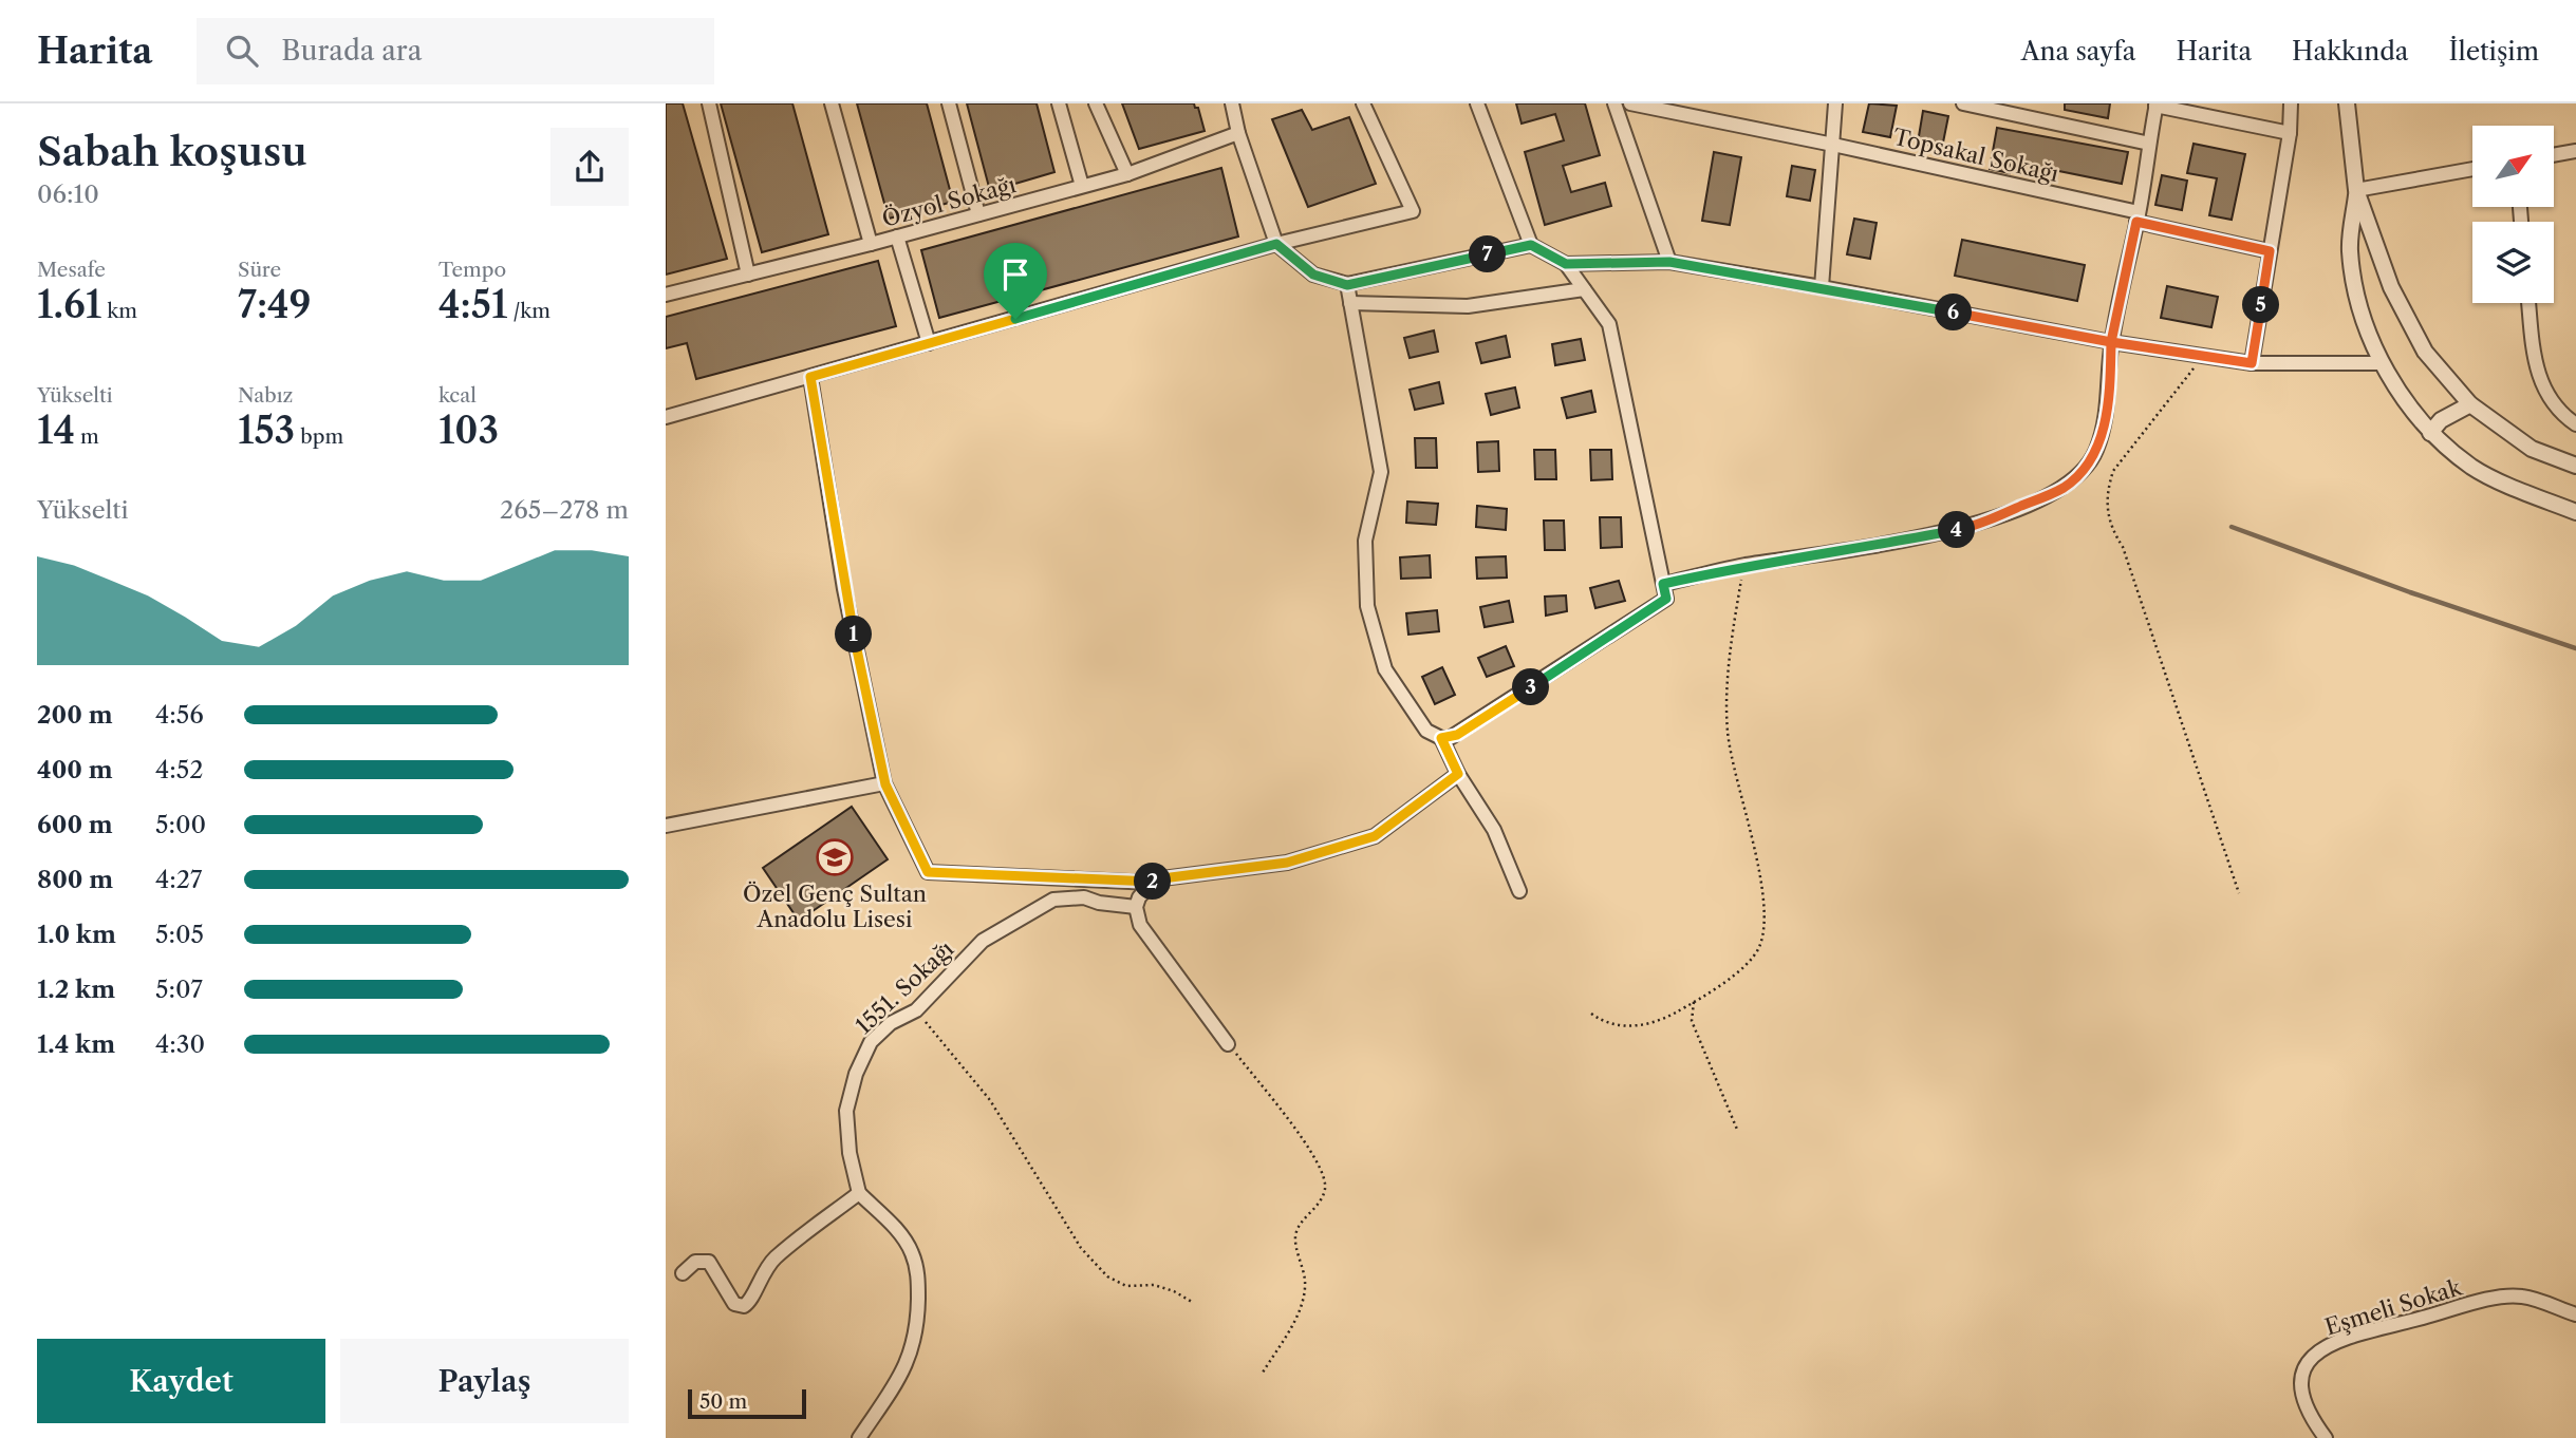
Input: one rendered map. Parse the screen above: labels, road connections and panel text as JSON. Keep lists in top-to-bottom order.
{
  "streets": {
    "street": [
      "Topsakal Sokağı",
      "Özyol Sokağı",
      "1551. Sokağı",
      "Eşmeli Sokak"
    ]
  },
  "places": {
    "school or university": ["Özel Genç Sultan Anadolu Lisesi"]
  },
  "scale_bar": "50 m",
  "north": "top right",
  "page": {
    "header": "Harita",
    "search": "Burada ara",
    "nav": [
      "Ana sayfa",
      "Harita",
      "Hakkında",
      "İletişim"
    ],
    "heading": ["Sabah koşusu", "06:10"],
    "stats": [
      ["Mesafe", "1.61 km"],
      ["Süre", "7:49"],
      ["Tempo", "4:51 /km"],
      ["Yükselti", "14 m"],
      ["Nabız", "153 bpm"],
      ["kcal", "103"]
    ],
    "pins": [
      "7",
      "5",
      "6",
      "4",
      "1",
      "3",
      "2"
    ],
    "chart": ["Yükselti", "265–278 m"],
    "list": [
      {
        "name": "200 m",
        "note": "4:56"
      },
      {
        "name": "400 m",
        "note": "4:52"
      },
      {
        "name": "600 m",
        "note": "5:00"
      },
      {
        "name": "800 m",
        "note": "4:27"
      },
      {
        "name": "1.0 km",
        "note": "5:05"
      },
      {
        "name": "1.2 km",
        "note": "5:07"
      },
      {
        "name": "1.4 km",
        "note": "4:30"
      }
    ],
    "buttons": ["Kaydet", "Paylaş"],
    "scale": "50 m"
  }
}
